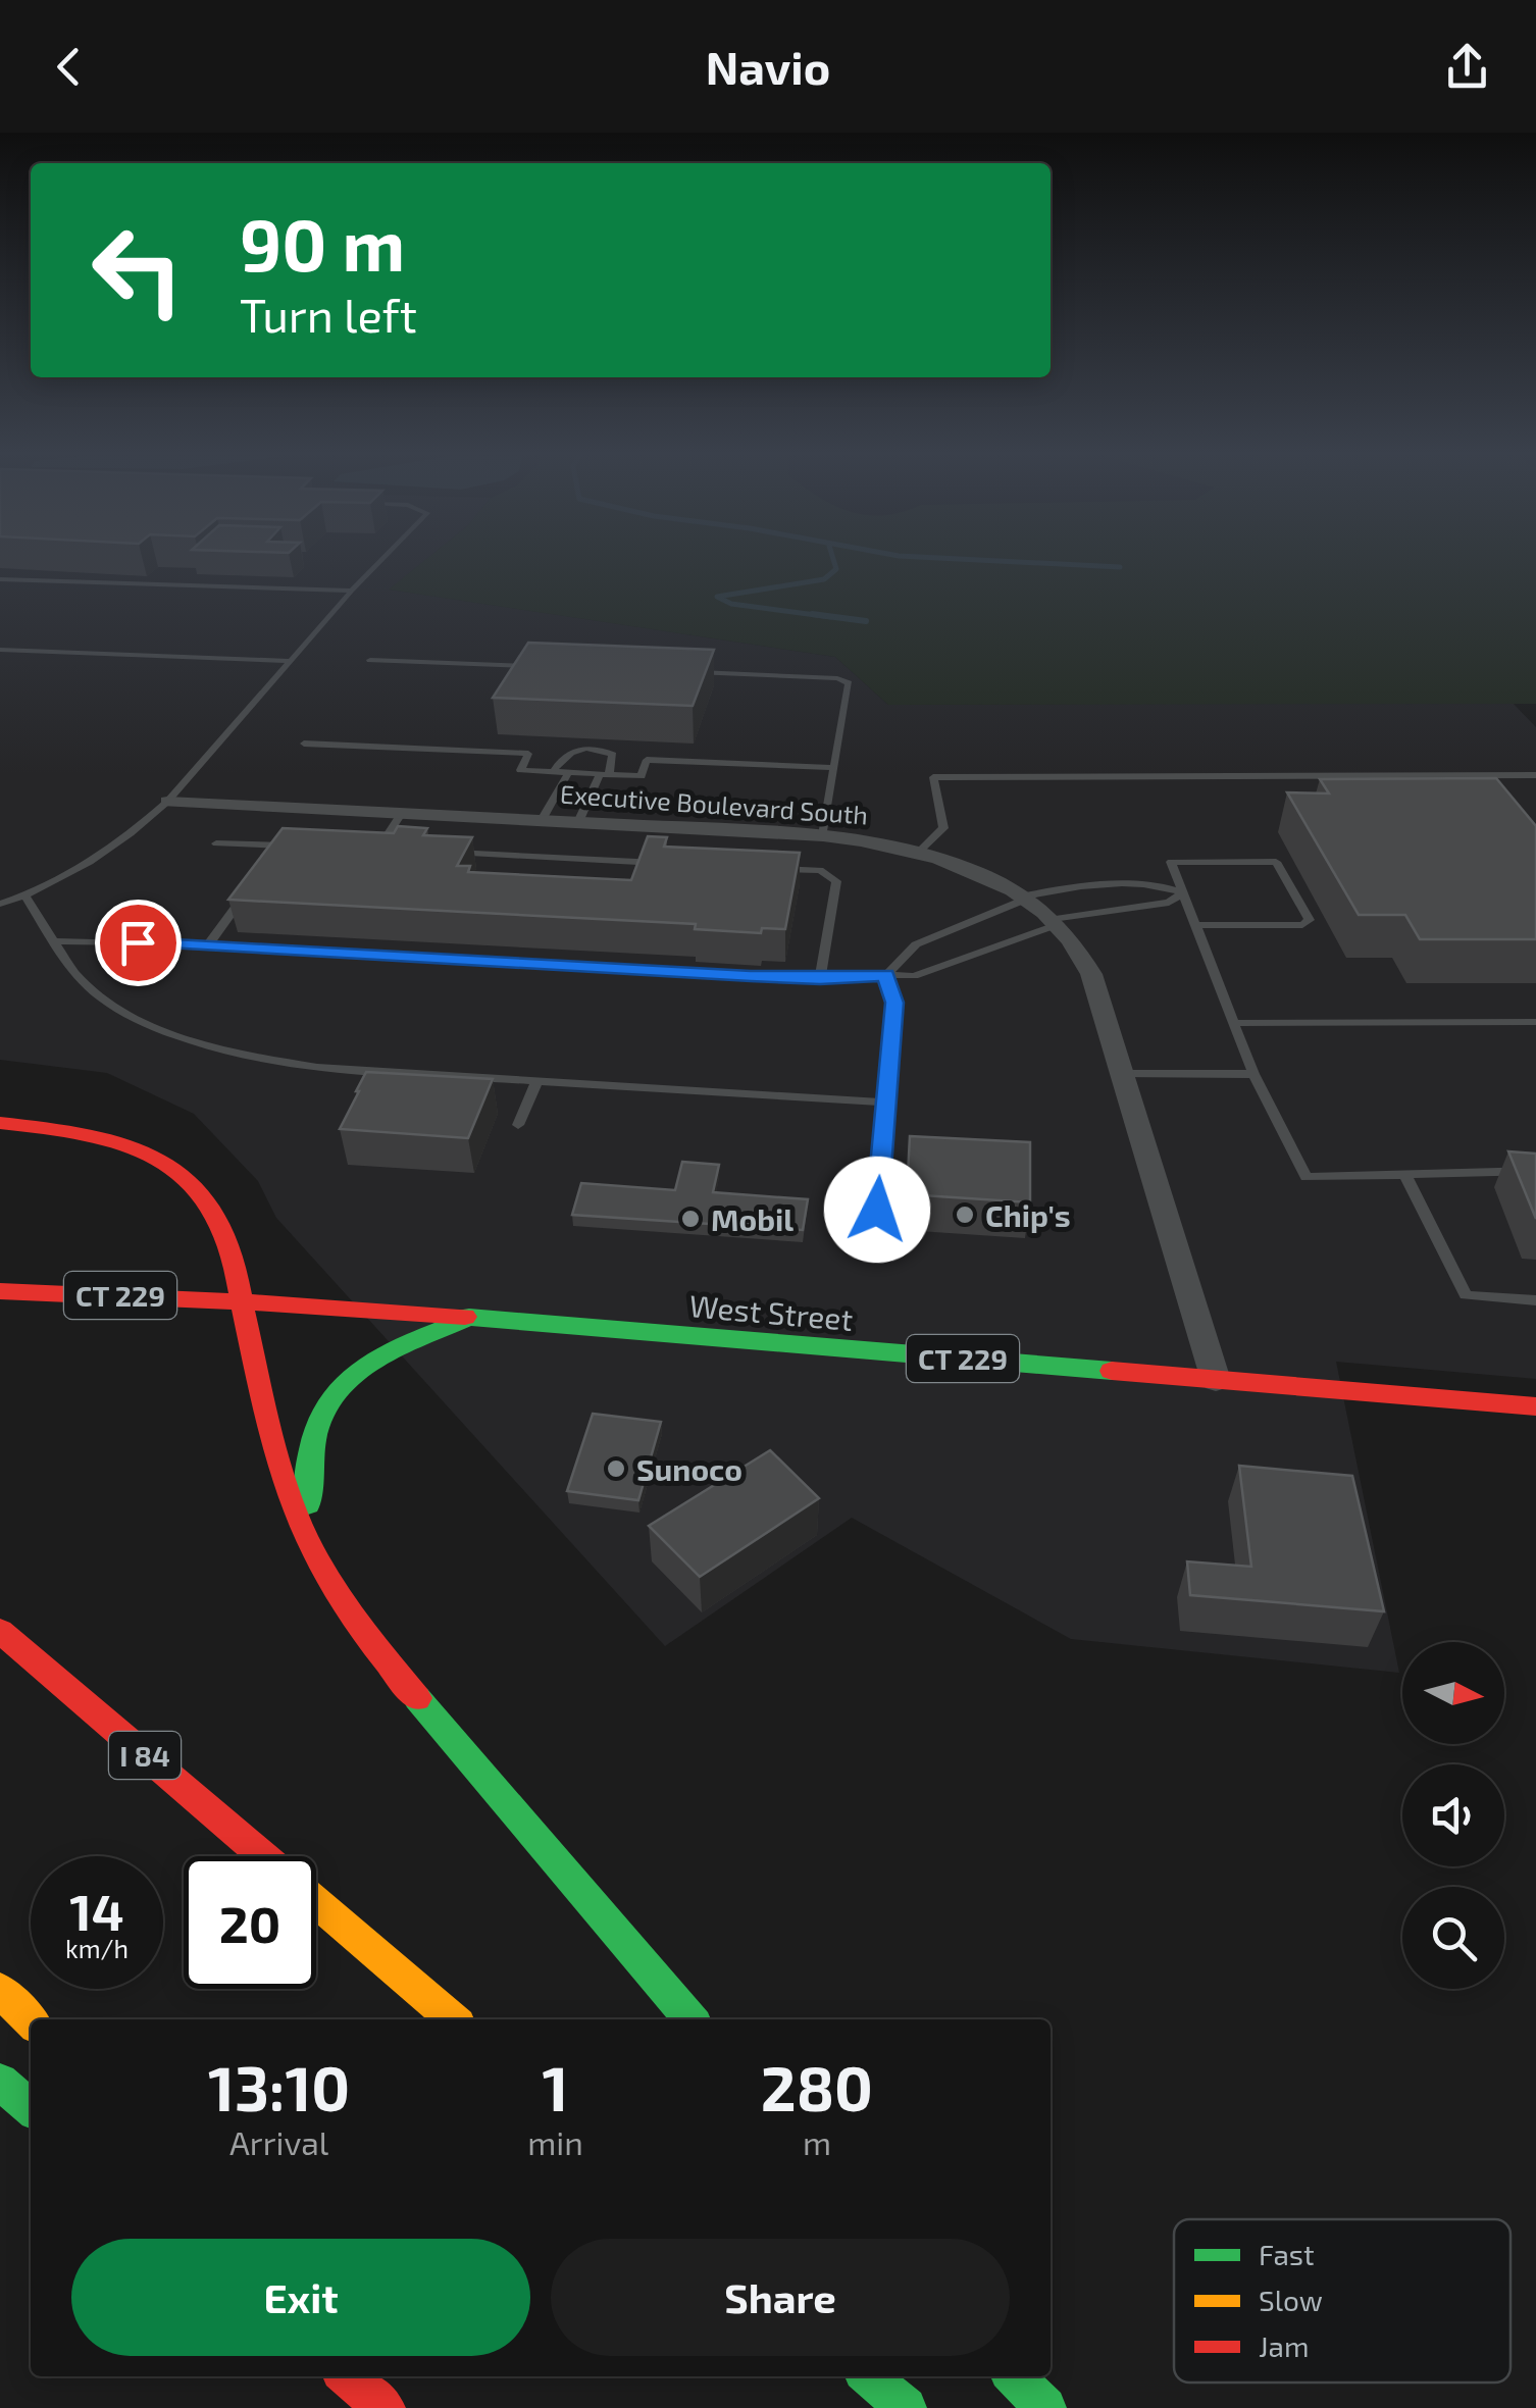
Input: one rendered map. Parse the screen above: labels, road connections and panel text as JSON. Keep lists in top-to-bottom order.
{
  "streets": {
    "main road": ["CT 229", "West Street", "I 84"],
    "street": ["Executive Boulevard South"]
  },
  "crossings": [
    ["Executive Boulevard South", "West Street"]
  ],
  "places": ["Chip's", "Mobil", "Sunoco"],
  "legend": ["Fast", "Slow", "Jam"],
  "north": "right",
  "page": {
    "header": "Navio",
    "turn": ["90 m", "Turn left"],
    "speed": "14 km/h",
    "limit": "20",
    "eta": [
      "13:10",
      "Arrival",
      "1",
      "min",
      "280",
      "m"
    ],
    "buttons": ["Exit", "Share"]
  }
}
